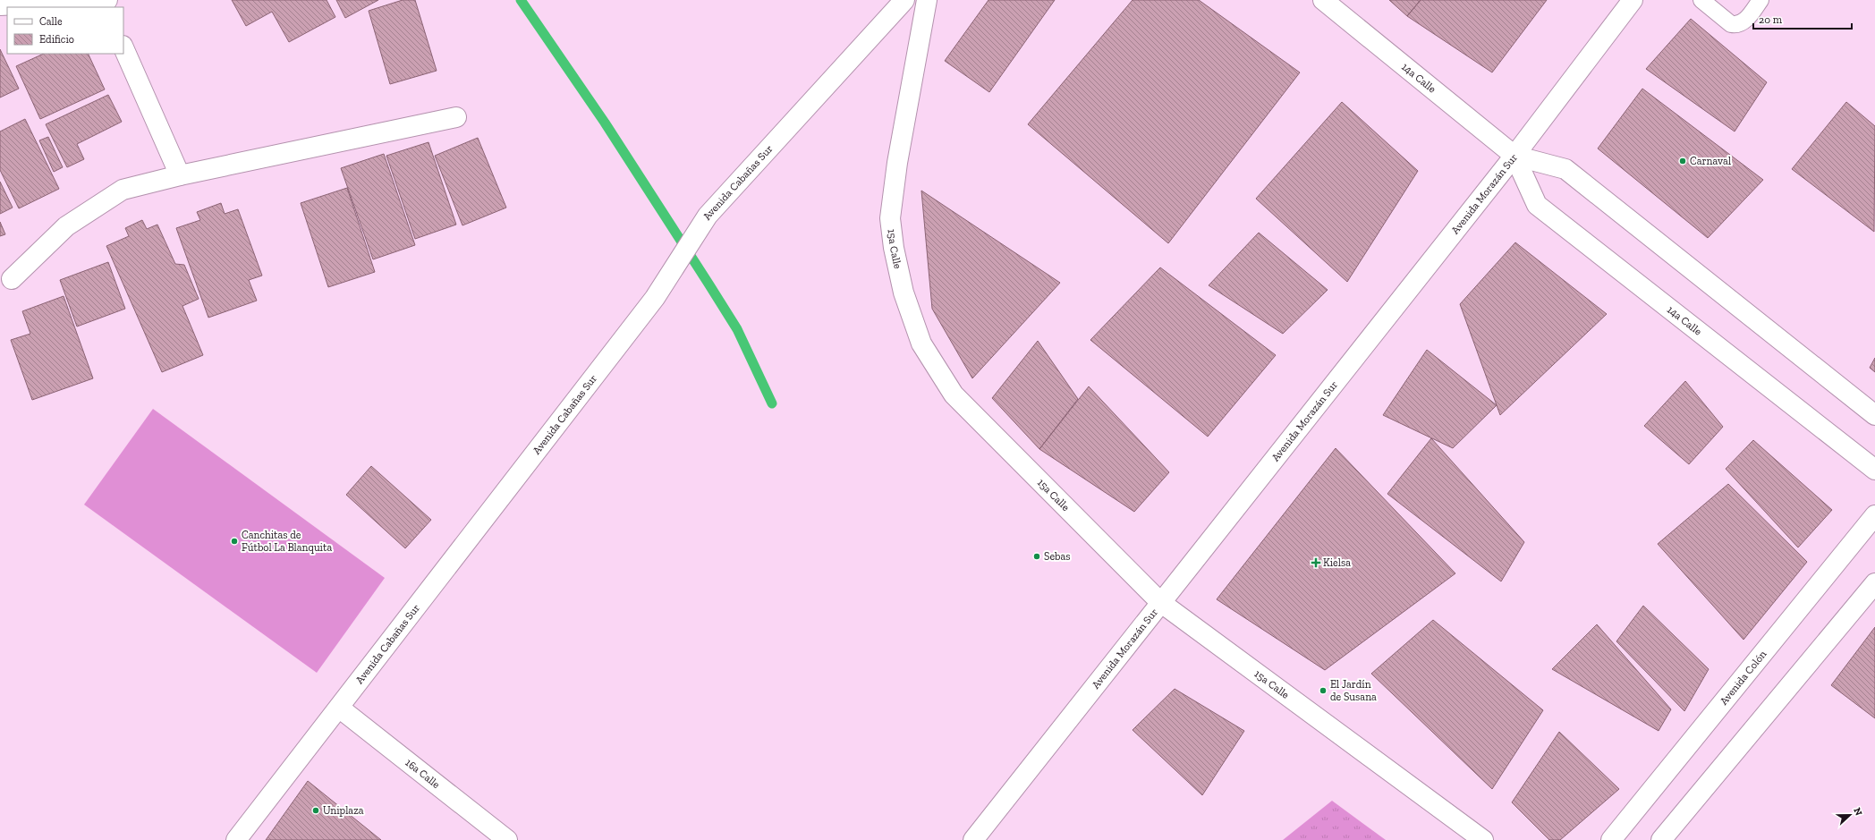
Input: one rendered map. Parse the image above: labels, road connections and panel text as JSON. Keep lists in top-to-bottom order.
{
  "streets": {
    "street": [
      "14a Calle",
      "Avenida Cabañas Sur",
      "Avenida Morazán Sur",
      "15a Calle",
      "Avenida Colón",
      "16a Calle"
    ]
  },
  "crossings": [
    ["14a Calle", "Avenida Morazán Sur"],
    ["Avenida Cabañas Sur", "16a Calle"],
    ["Avenida Morazán Sur", "15a Calle"]
  ],
  "places": {
    "other": [
      "Carnaval",
      "Canchitas de Fútbol La Blanquita",
      "Sebas",
      "El Jardín de Susana",
      "Uniplaza"
    ],
    "health": ["Kielsa"]
  },
  "legend": ["Calle", "Edificio"],
  "scale_bar": "20 m",
  "north": "right"
}
